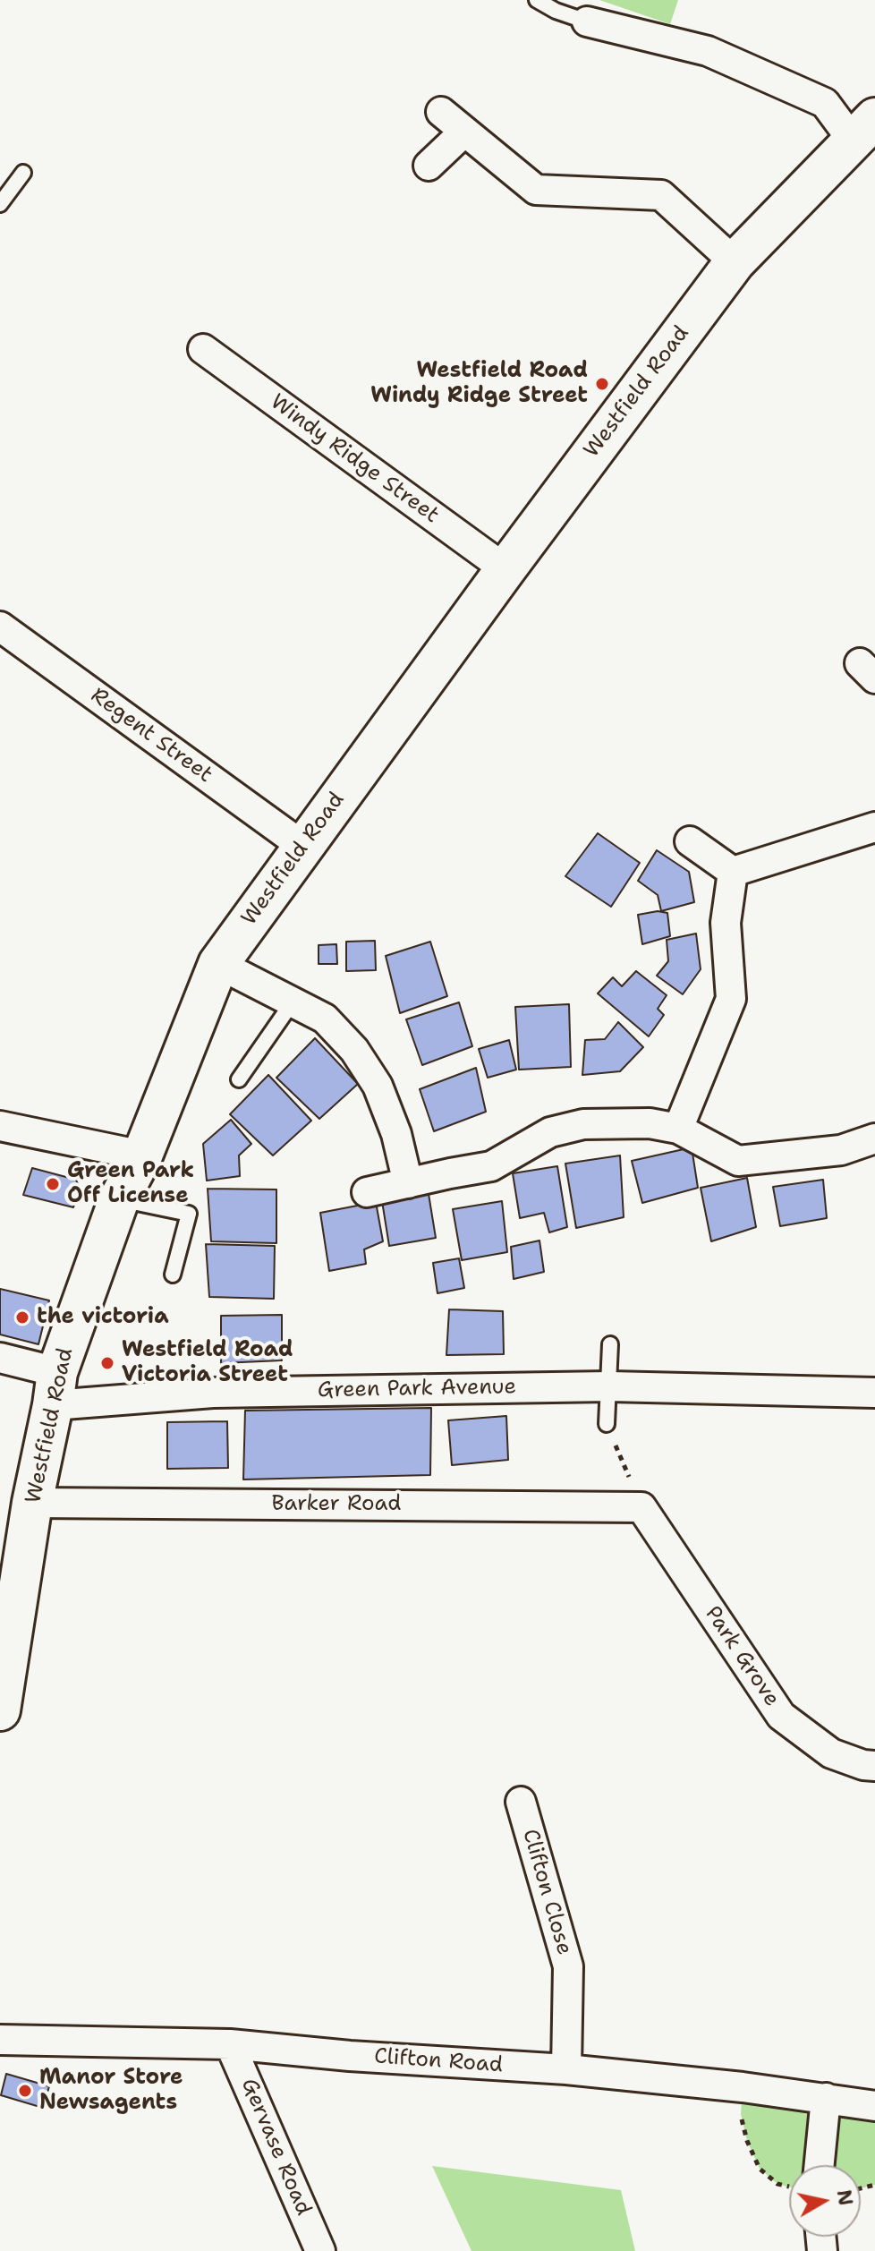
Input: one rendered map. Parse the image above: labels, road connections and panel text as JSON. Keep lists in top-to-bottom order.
{
  "streets": {
    "main road": ["Westfield Road"],
    "street": [
      "Windy Ridge Street",
      "Regent Street",
      "Green Park Avenue",
      "Barker Road",
      "Park Grove",
      "Clifton Close",
      "Clifton Road",
      "Gervase Road"
    ]
  },
  "crossings": [
    ["Westfield Road", "Windy Ridge Street"],
    ["Westfield Road", "Regent Street"],
    ["Westfield Road", "Green Park Avenue"],
    ["Westfield Road", "Barker Road"],
    ["Barker Road", "Park Grove"],
    ["Clifton Close", "Clifton Road"],
    ["Clifton Road", "Gervase Road"]
  ],
  "places": [
    "Westfield Road Windy Ridge Street",
    "Green Park Off License",
    "the victoria",
    "Westfield Road Victoria Street",
    "Manor Store Newsagents"
  ],
  "north": "right"
}
